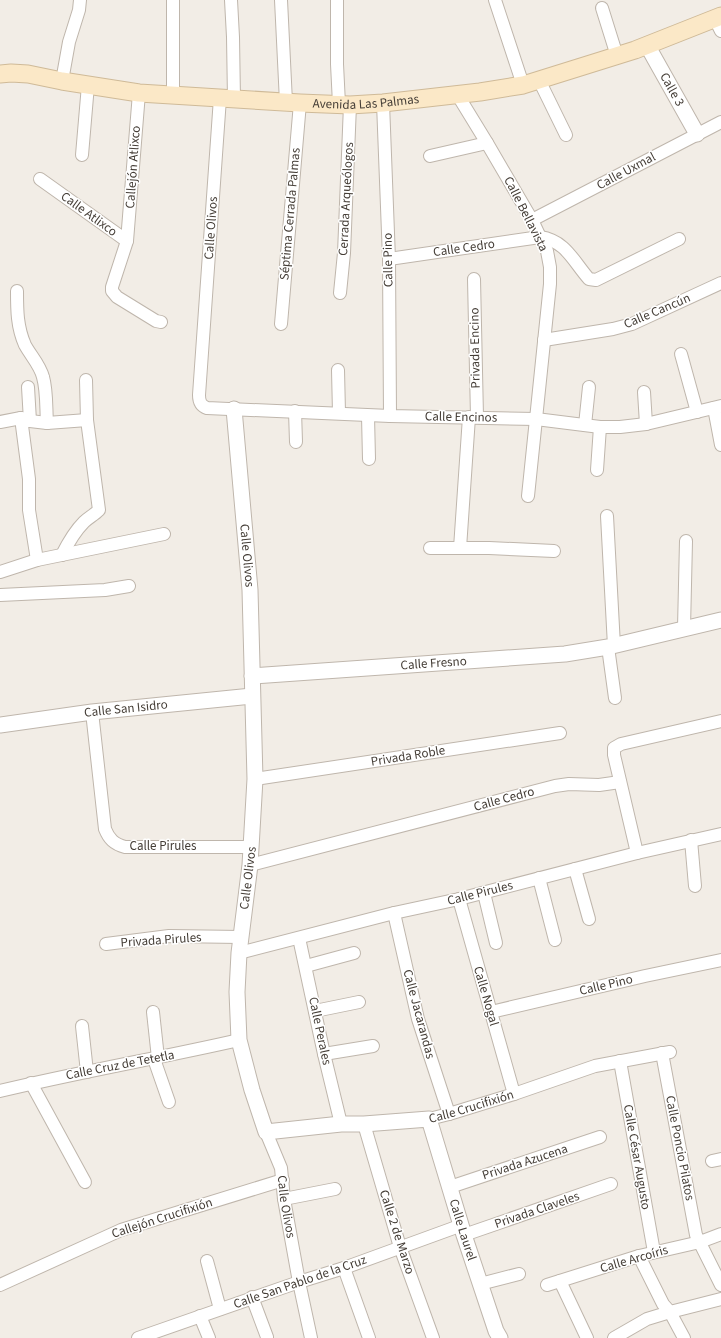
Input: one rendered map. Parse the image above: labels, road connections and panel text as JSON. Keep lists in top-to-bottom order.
{
  "streets": {
    "main road": ["Avenida Las Palmas"],
    "street": [
      "Calle 3",
      "Callejón Atlixco",
      "Calle Uxmal",
      "Cerrada Arqueólogos",
      "Calle Atlixco",
      "Séptima Cerrada Palmas",
      "Calle Bellavista",
      "Calle Olivos",
      "Calle Cedro",
      "Calle Pino",
      "Calle Cancún",
      "Privada Encino",
      "Calle Encinos",
      "Calle Fresno",
      "Calle San Isidro",
      "Privada Roble",
      "Calle Pirules",
      "Privada Pirules",
      "Calle Nogal",
      "Calle Jacarandas",
      "Calle Perales",
      "Calle Cruz de Tetetla",
      "Calle Crucifixión",
      "Calle Poncio Pilatos",
      "Calle César Augusto",
      "Privada Azucena",
      "Privada Claveles",
      "Callejón Crucifixión",
      "Calle Laurel",
      "Calle 2 de Marzo",
      "Calle Arcoíris",
      "Calle San Pablo de la Cruz"
    ]
  },
  "crossings": [
    ["Calle 3", "Avenida Las Palmas"],
    ["Calle 3", "Calle Uxmal"],
    ["Avenida Las Palmas", "Callejón Atlixco"],
    ["Avenida Las Palmas", "Cerrada Arqueólogos"],
    ["Avenida Las Palmas", "Séptima Cerrada Palmas"],
    ["Avenida Las Palmas", "Calle Bellavista"],
    ["Avenida Las Palmas", "Calle Olivos"],
    ["Avenida Las Palmas", "Calle Pino"],
    ["Callejón Atlixco", "Calle Atlixco"],
    ["Calle Uxmal", "Calle Bellavista"],
    ["Calle Bellavista", "Calle Cedro"],
    ["Calle Bellavista", "Calle Cancún"],
    ["Calle Bellavista", "Calle Encinos"],
    ["Calle Olivos", "Calle Cedro"],
    ["Calle Olivos", "Calle Encinos"],
    ["Calle Olivos", "Calle Fresno"],
    ["Calle Olivos", "Calle San Isidro"],
    ["Calle Olivos", "Privada Roble"],
    ["Calle Olivos", "Calle Pirules"],
    ["Calle Olivos", "Privada Pirules"],
    ["Calle Olivos", "Calle Cruz de Tetetla"],
    ["Calle Olivos", "Calle Crucifixión"],
    ["Calle Olivos", "Callejón Crucifixión"],
    ["Calle Olivos", "Calle San Pablo de la Cruz"],
    ["Calle Cedro", "Calle Pino"],
    ["Calle Pino", "Calle Encinos"],
    ["Calle Pino", "Calle Nogal"],
    ["Privada Encino", "Calle Encinos"],
    ["Calle San Isidro", "Calle Pirules"],
    ["Calle Pirules", "Calle Nogal"],
    ["Calle Pirules", "Calle Jacarandas"],
    ["Calle Pirules", "Calle Perales"],
    ["Calle Nogal", "Calle Crucifixión"],
    ["Calle Jacarandas", "Calle Crucifixión"],
    ["Calle Perales", "Calle Crucifixión"],
    ["Calle Crucifixión", "Calle Poncio Pilatos"],
    ["Calle Crucifixión", "Calle César Augusto"],
    ["Calle Crucifixión", "Calle Laurel"],
    ["Calle Crucifixión", "Calle 2 de Marzo"],
    ["Calle Poncio Pilatos", "Calle Arcoíris"],
    ["Calle César Augusto", "Calle Arcoíris"],
    ["Privada Azucena", "Calle Laurel"],
    ["Privada Claveles", "Calle Laurel"],
    ["Privada Claveles", "Calle San Pablo de la Cruz"],
    ["Calle Laurel", "Calle San Pablo de la Cruz"],
    ["Calle 2 de Marzo", "Calle San Pablo de la Cruz"]
  ]
}
